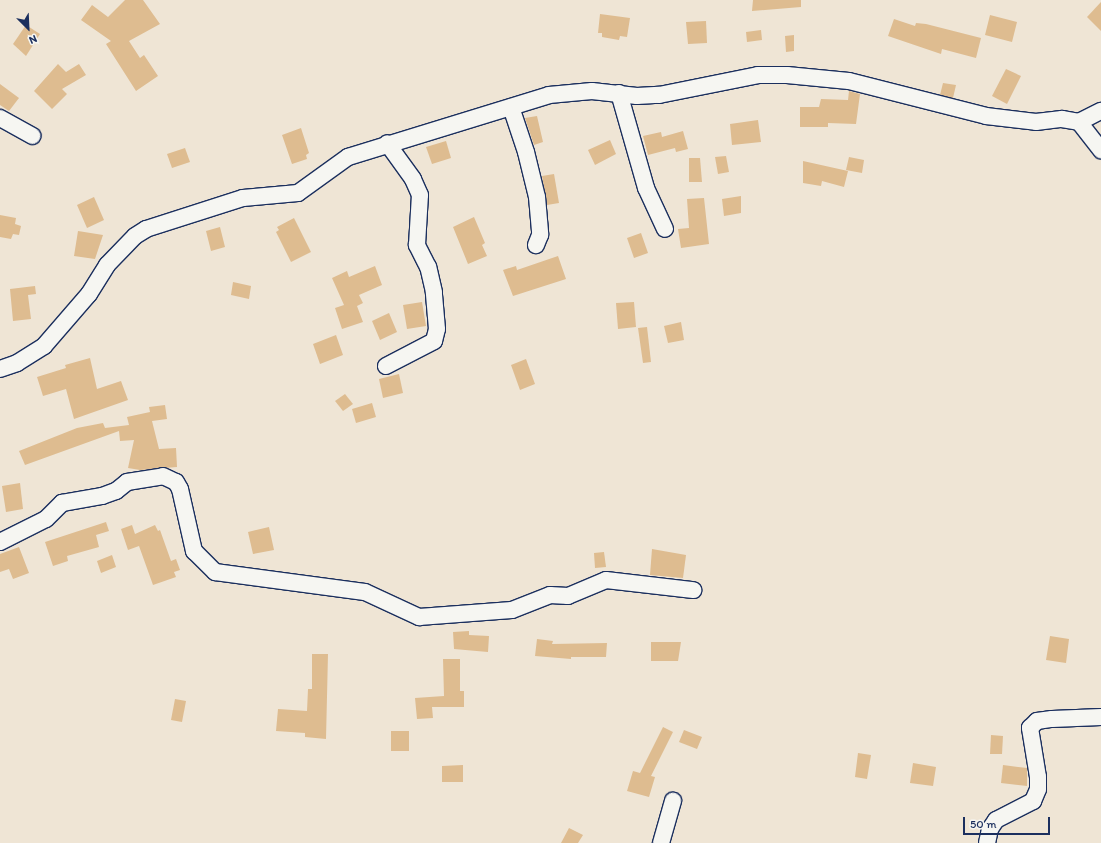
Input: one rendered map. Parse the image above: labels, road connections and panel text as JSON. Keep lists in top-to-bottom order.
{
  "scale_bar": "50 m",
  "north": "bottom right"
}
